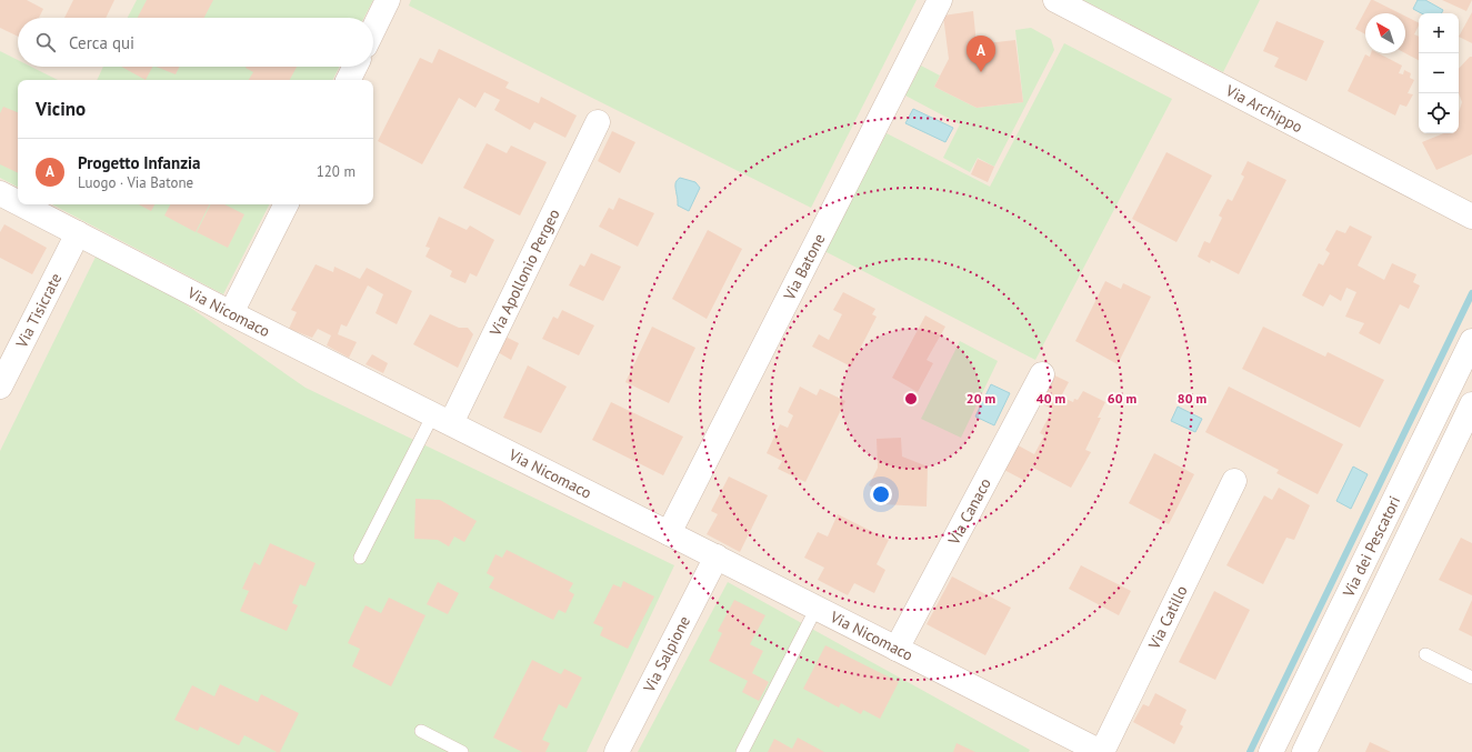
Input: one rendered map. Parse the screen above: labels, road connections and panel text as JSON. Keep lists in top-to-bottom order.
{
  "streets": {
    "street": [
      "Via Archippo",
      "Via Batone",
      "Via Apollonio Pergeo",
      "Via Tisicrate",
      "Via Nicomaco",
      "Via Canaco",
      "Via dei Pescatori",
      "Via Catillo",
      "Via Salpione"
    ]
  },
  "crossings": [
    ["Via Batone", "Via Nicomaco"],
    ["Via Apollonio Pergeo", "Via Nicomaco"],
    ["Via Tisicrate", "Via Nicomaco"],
    ["Via Nicomaco", "Via Canaco"],
    ["Via Nicomaco", "Via Catillo"],
    ["Via Nicomaco", "Via Salpione"]
  ],
  "north": "top left",
  "page": {
    "map_buttons": ["+", "−"],
    "search": "Cerca qui",
    "pins": "A",
    "heading": "Vicino",
    "list": [
      {
        "mark": "A",
        "name": "Progetto Infanzia",
        "note": "Luogo · Via Batone",
        "value": "120 m"
      }
    ]
  },
  "rings": [
    "20 m",
    "40 m",
    "60 m",
    "80 m"
  ]
}
